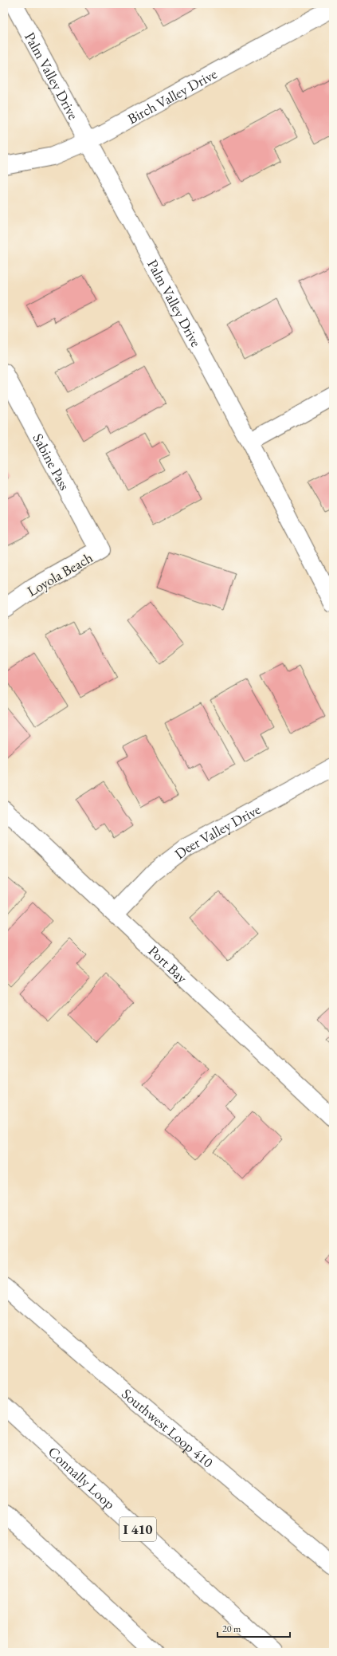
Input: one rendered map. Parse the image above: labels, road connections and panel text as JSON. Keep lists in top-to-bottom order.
{
  "streets": {
    "main road": [
      "Palm Valley Drive",
      "Birch Valley Drive",
      "Sabine Pass",
      "Loyola Beach",
      "Deer Valley Drive",
      "Port Bay",
      "Southwest Loop 410",
      "Connally Loop",
      "I 410"
    ]
  },
  "crossings": [
    ["Palm Valley Drive", "Birch Valley Drive"],
    ["Sabine Pass", "Loyola Beach"],
    ["Deer Valley Drive", "Port Bay"]
  ],
  "scale_bar": "20 m"
}
